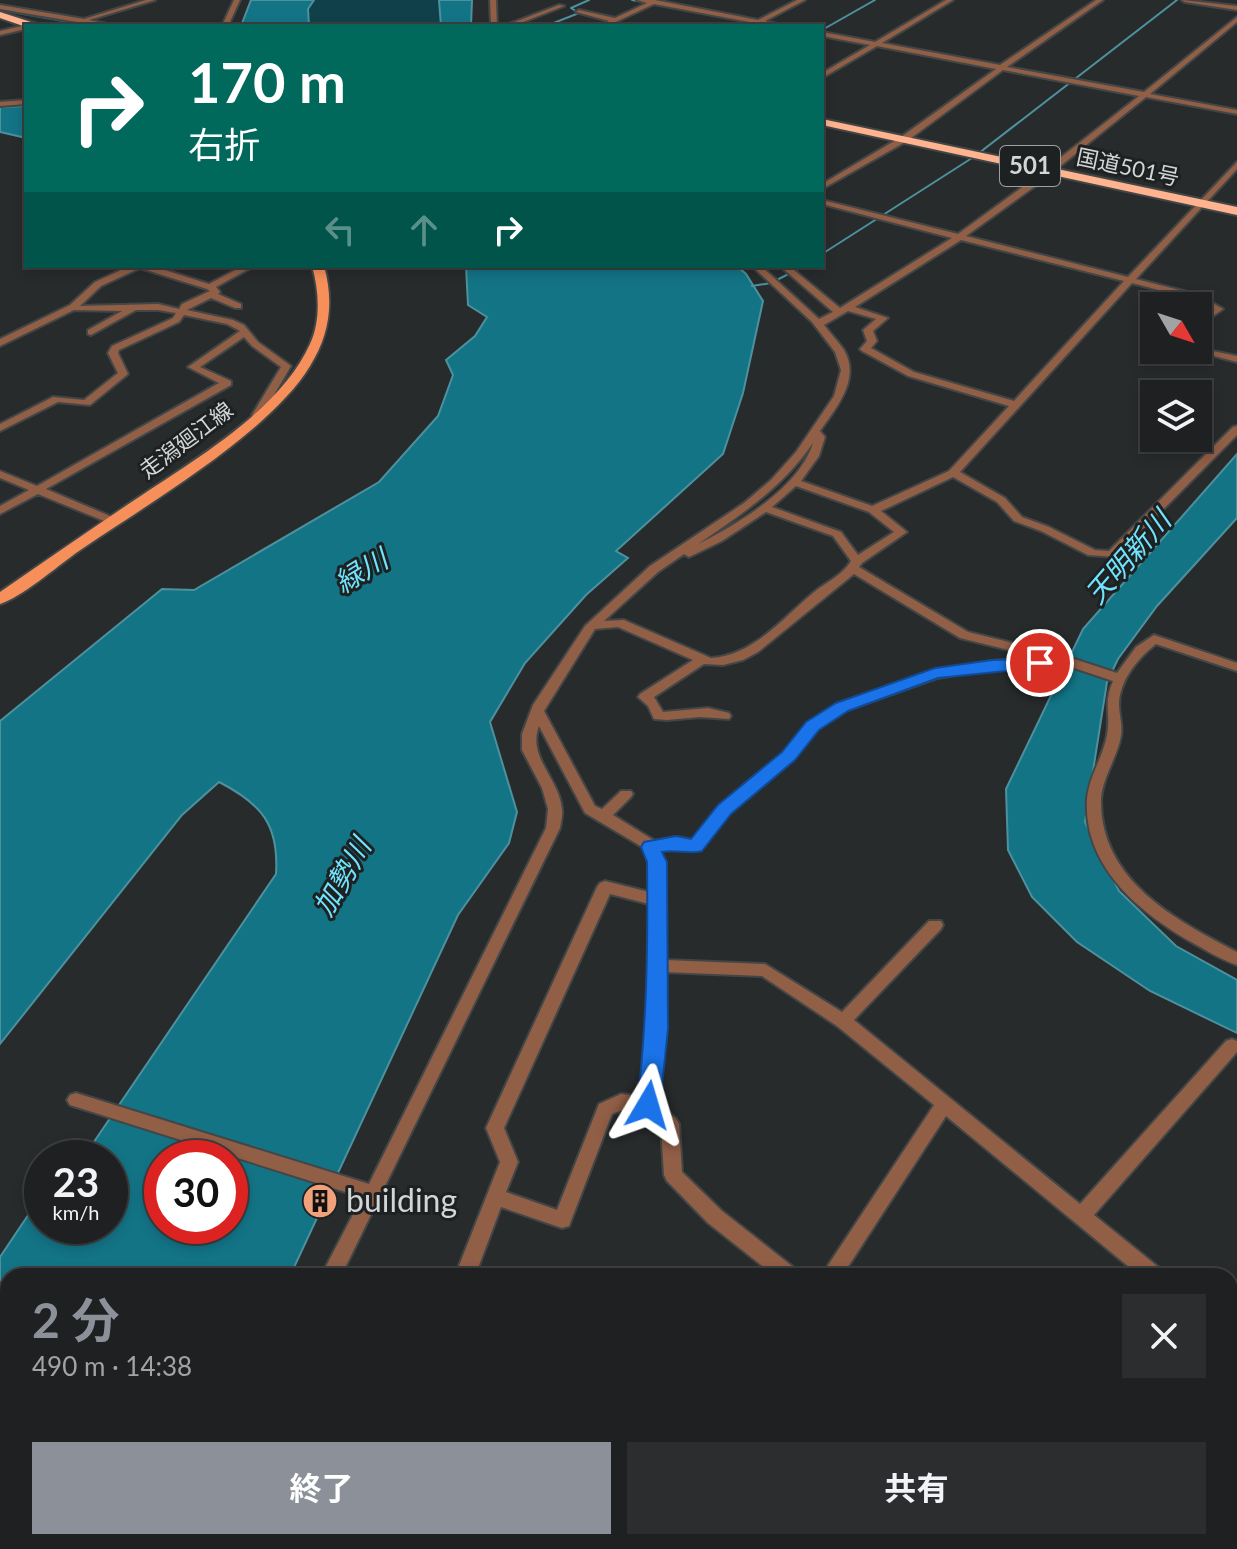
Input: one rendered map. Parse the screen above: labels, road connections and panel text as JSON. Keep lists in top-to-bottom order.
{
  "streets": {
    "highway": ["501", "国道501号"],
    "main road": ["走潟廻江線"]
  },
  "water": ["天明新川", "緑川", "加勢川"],
  "places": {
    "building": ["building"]
  },
  "north": "bottom right",
  "page": {
    "turn": ["170 m", "右折"],
    "speed": "23 km/h",
    "limit": "30",
    "heading": ["2 分", "490 m · 14:38"],
    "buttons": ["終了", "共有"]
  }
}
